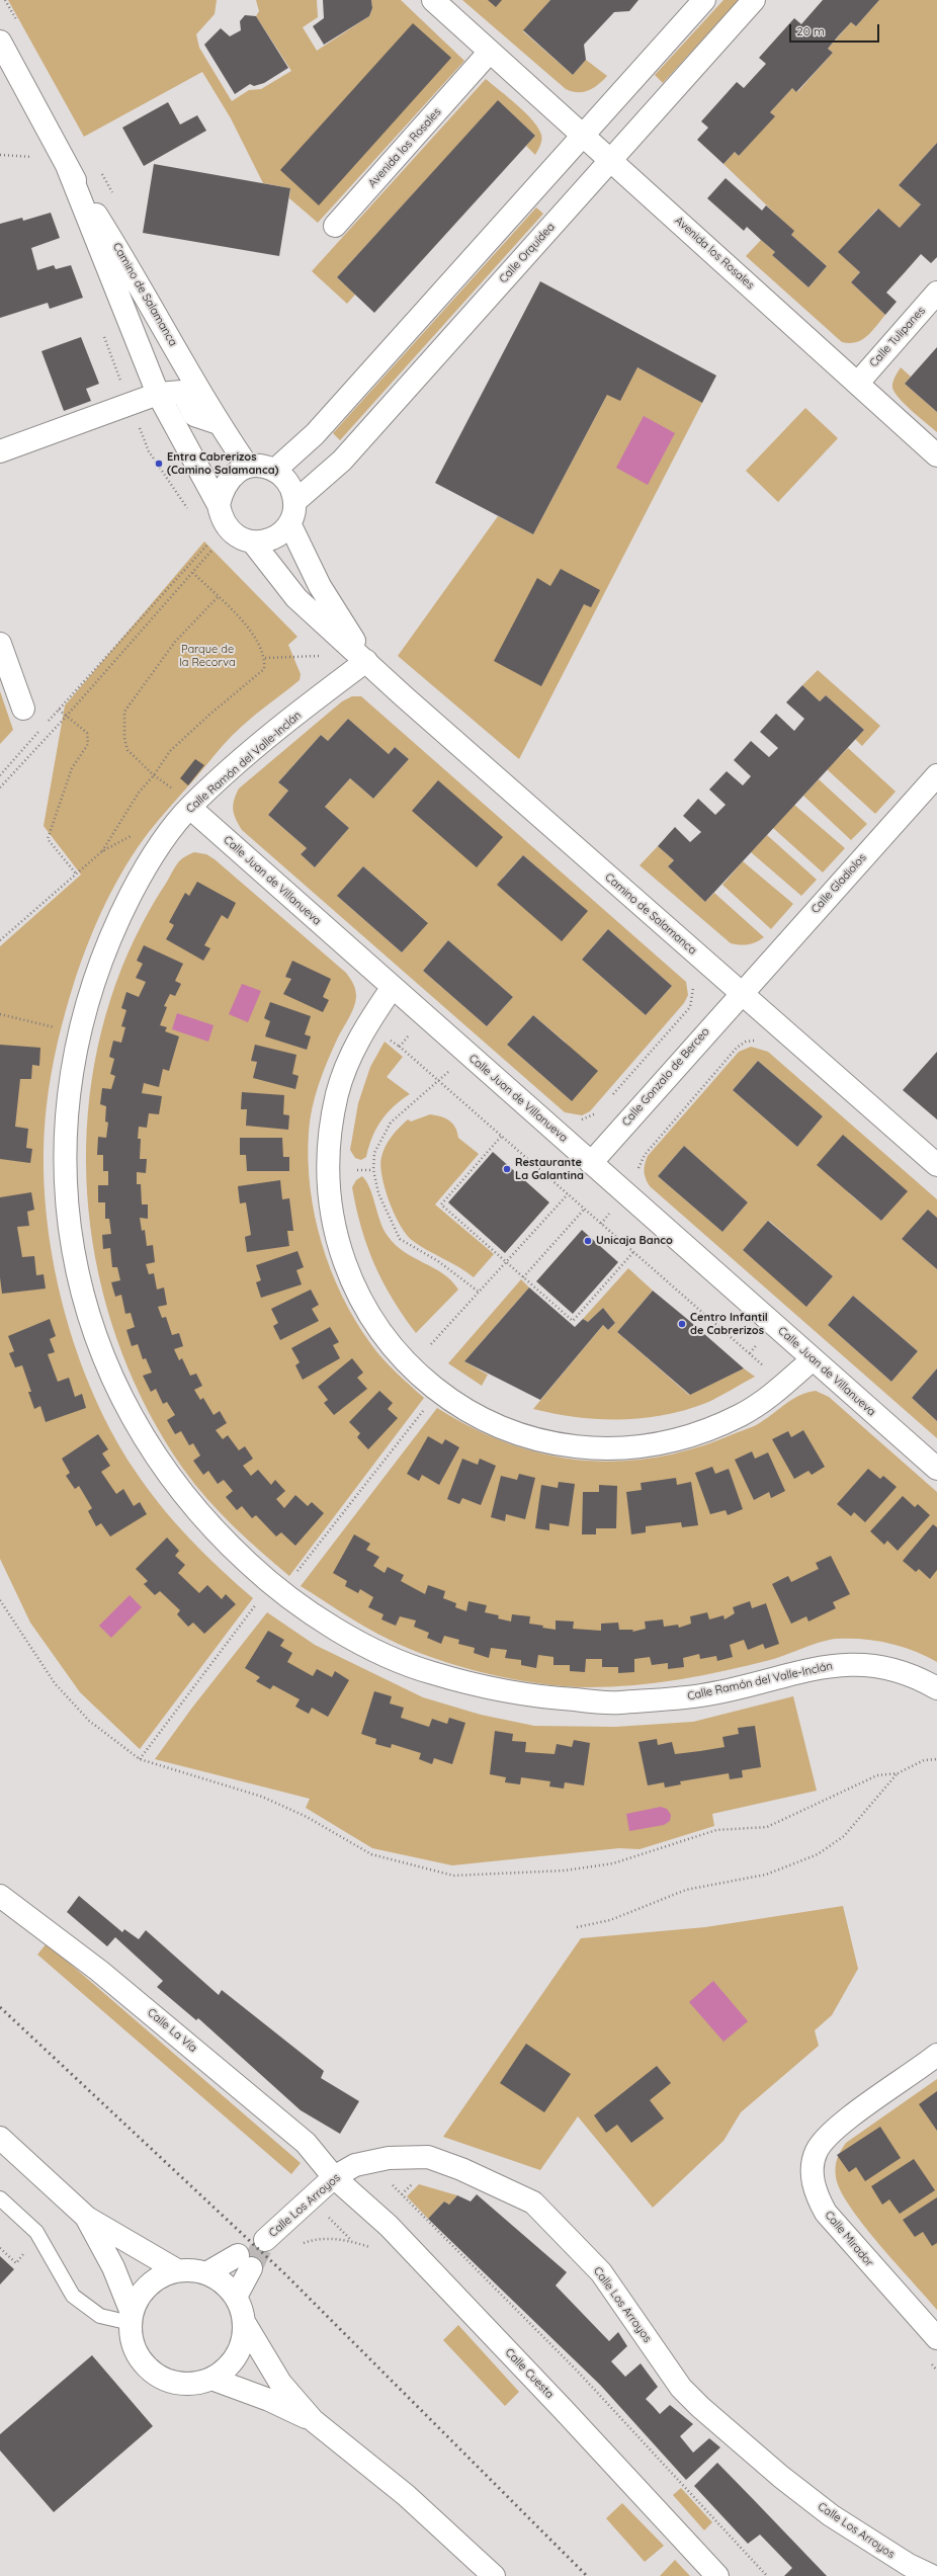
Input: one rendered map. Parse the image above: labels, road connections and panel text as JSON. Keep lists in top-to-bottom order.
{
  "streets": {
    "street": [
      "Avenida los Rosales",
      "Calle Orquídea",
      "Camino de Salamanca",
      "Calle Tulipanes",
      "Calle Ramón del Valle-Inclán",
      "Calle Juan de Villanueva",
      "Calle Gladiolos",
      "Calle Gonzalo de Berceo",
      "Calle La Vía",
      "Calle Los Arroyos",
      "Calle Mirador",
      "Calle Cuesta"
    ]
  },
  "crossings": [
    ["Avenida los Rosales", "Calle Orquídea"],
    ["Avenida los Rosales", "Calle Tulipanes"],
    ["Calle Orquídea", "Camino de Salamanca"],
    ["Camino de Salamanca", "Calle Ramón del Valle-Inclán"],
    ["Camino de Salamanca", "Calle Gladiolos"],
    ["Camino de Salamanca", "Calle Gonzalo de Berceo"],
    ["Calle Ramón del Valle-Inclán", "Calle Juan de Villanueva"],
    ["Calle Juan de Villanueva", "Calle Gonzalo de Berceo"],
    ["Calle Gladiolos", "Calle Gonzalo de Berceo"],
    ["Calle La Vía", "Calle Los Arroyos"],
    ["Calle La Vía", "Calle Cuesta"],
    ["Calle Los Arroyos", "Calle Cuesta"]
  ],
  "parks": ["Parque de la Recorva"],
  "places": [
    "Entra Cabrerizos (Camino Salamanca)",
    "Restaurante La Galantina",
    "Unicaja Banco",
    "Centro Infantil de Cabrerizos"
  ],
  "scale_bar": "20 m"
}
